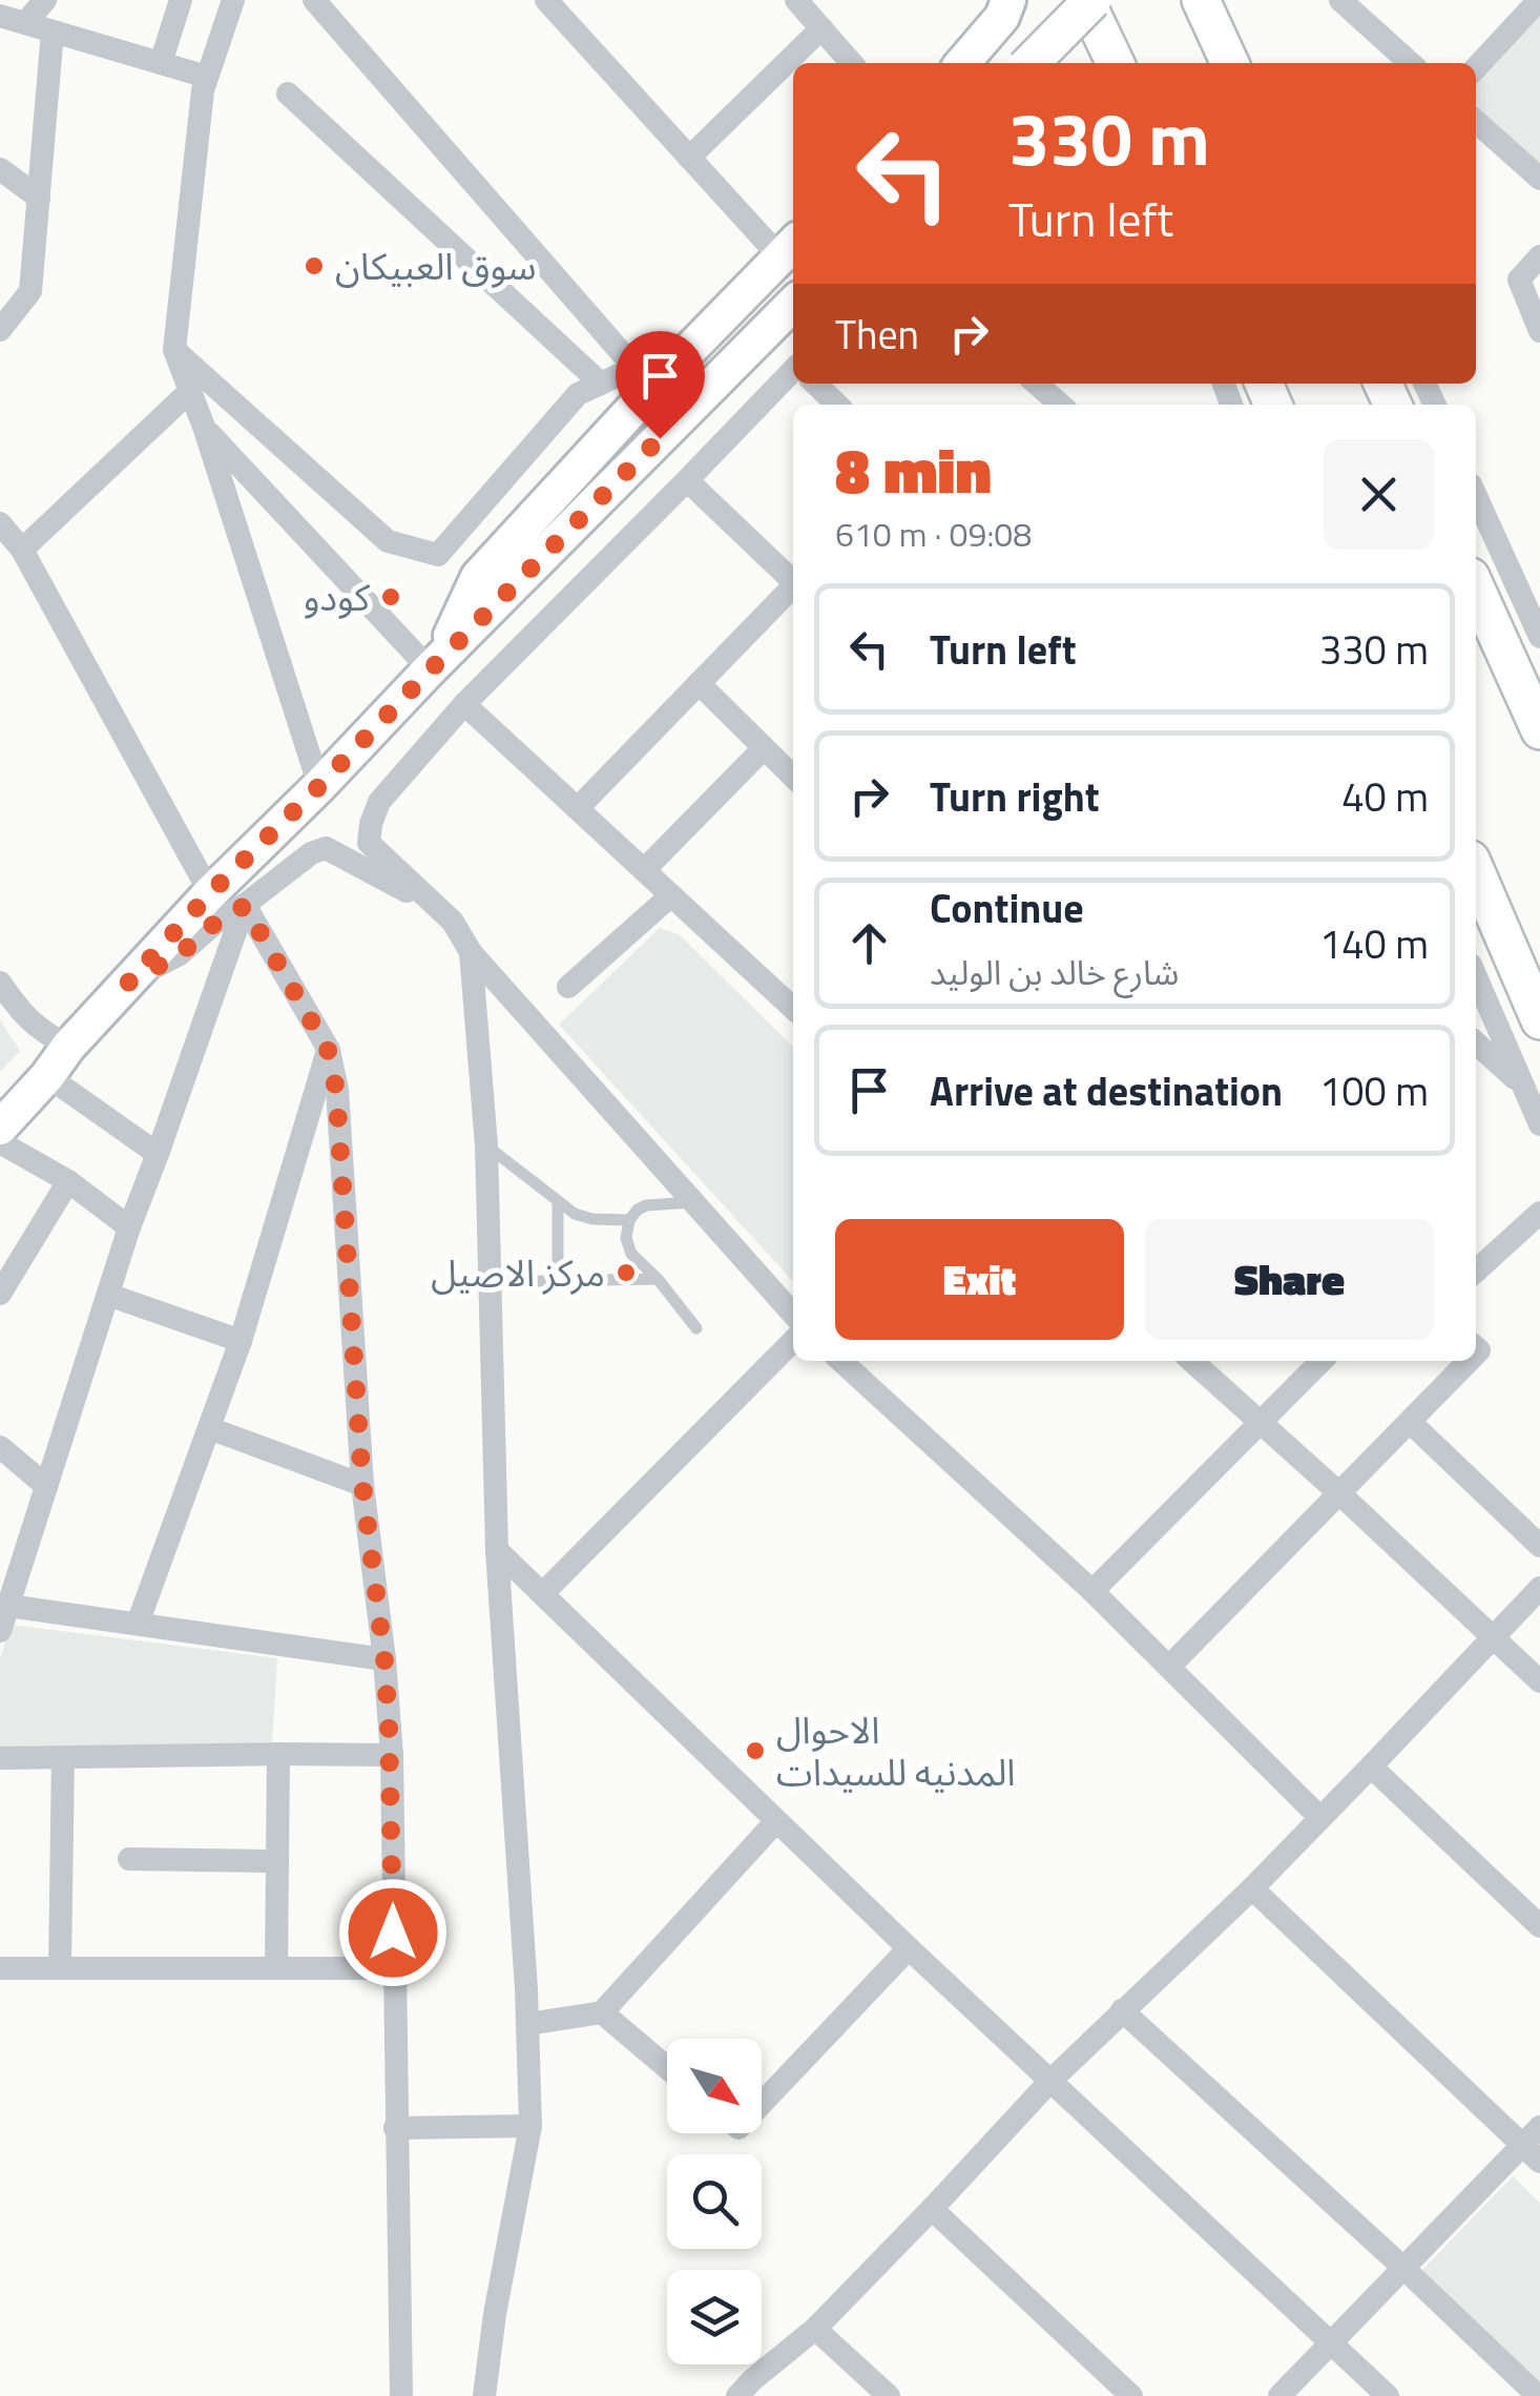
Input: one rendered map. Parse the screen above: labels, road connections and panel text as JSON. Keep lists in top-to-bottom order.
{
  "places": [
    "سوق العبيكان",
    "كودو",
    "مركز الاصيل",
    "الاحوال المدنيه للسيدات"
  ],
  "north": "bottom right",
  "page": {
    "turn": ["330 m", "Turn left"],
    "then": "Then",
    "heading": ["8 min", "610 m · 09:08"],
    "list": [
      {
        "name": "Turn left",
        "value": "330 m"
      },
      {
        "name": "Turn right",
        "value": "40 m"
      },
      {
        "name": "Continue",
        "note": "شارع خالد بن الوليد",
        "value": "140 m"
      },
      {
        "name": "Arrive at destination",
        "value": "100 m"
      }
    ],
    "buttons": ["Exit", "Share"]
  }
}
